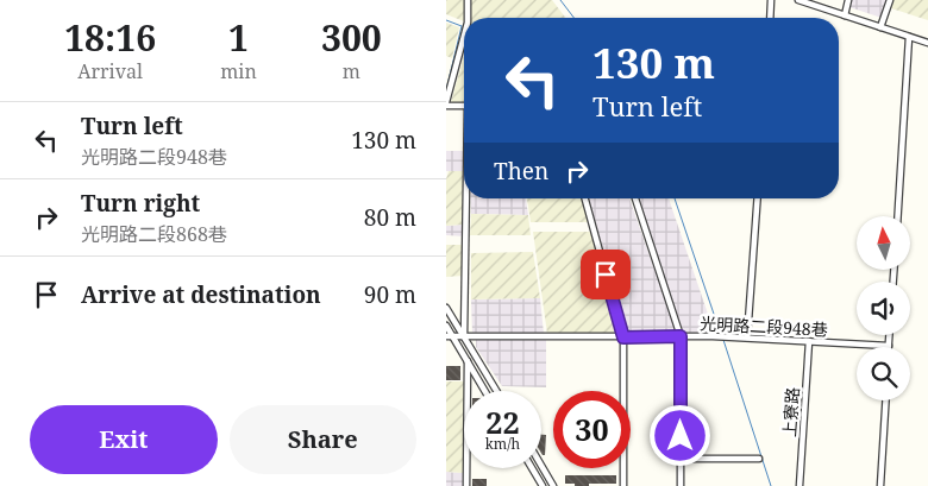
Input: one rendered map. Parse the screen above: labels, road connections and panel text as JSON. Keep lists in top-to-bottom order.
{
  "streets": {
    "street": ["光明路二段948巷", "上寮路"]
  },
  "crossings": [
    ["光明路二段948巷", "上寮路"]
  ],
  "north": "top",
  "page": {
    "eta": [
      "18:16",
      "Arrival",
      "1",
      "min",
      "300",
      "m"
    ],
    "turn": ["130 m", "Turn left"],
    "list": [
      {
        "name": "Turn left",
        "note": "光明路二段948巷",
        "value": "130 m"
      },
      {
        "name": "Turn right",
        "note": "光明路二段868巷",
        "value": "80 m"
      },
      {
        "name": "Arrive at destination",
        "value": "90 m"
      }
    ],
    "then": "Then",
    "speed": "22 km/h",
    "limit": "30",
    "buttons": ["Exit", "Share"]
  }
}
